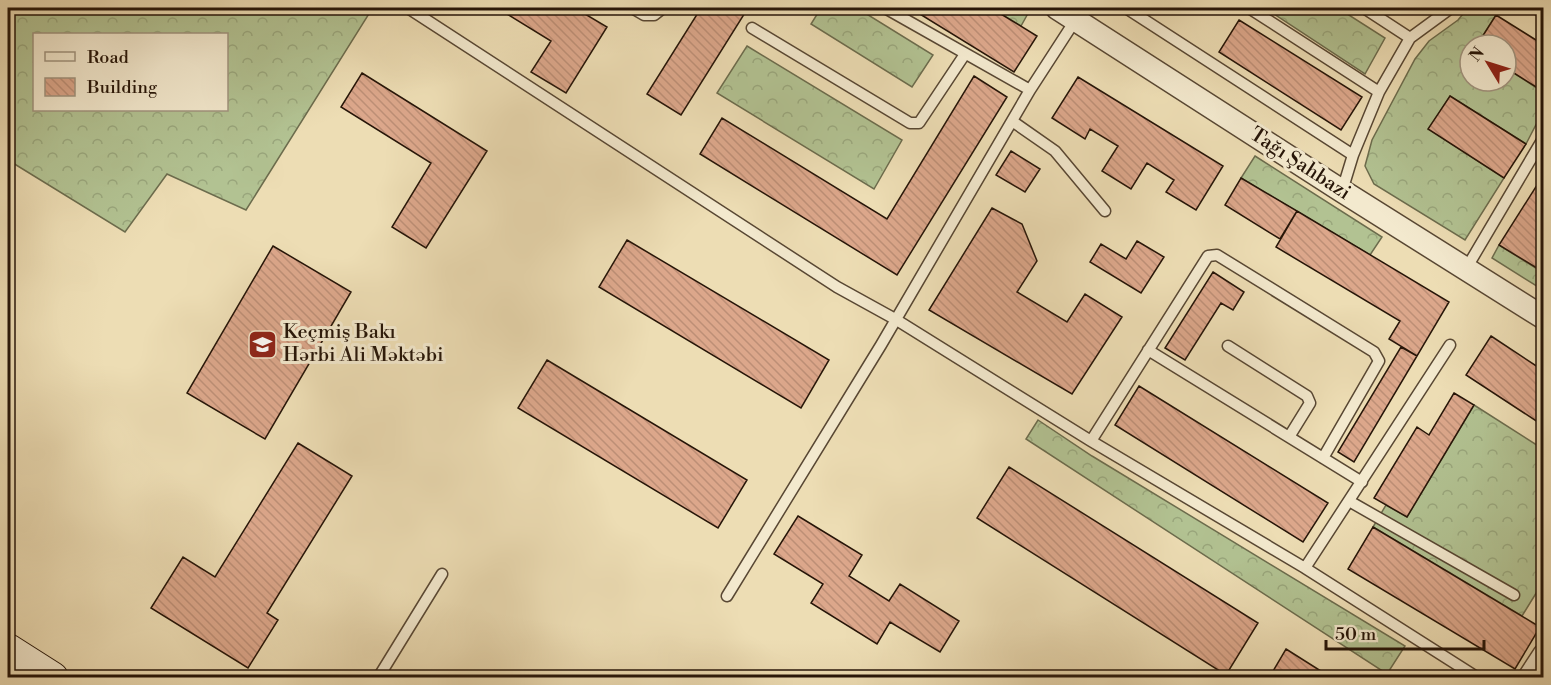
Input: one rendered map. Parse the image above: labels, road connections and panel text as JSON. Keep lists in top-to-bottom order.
{
  "streets": {
    "street": ["Tağı Şahbazi"]
  },
  "places": {
    "school or university": ["Keçmiş Bakı Hərbi Ali Məktəbi"]
  },
  "legend": ["Road", "Building"],
  "scale_bar": "50 m",
  "north": "top left"
}
